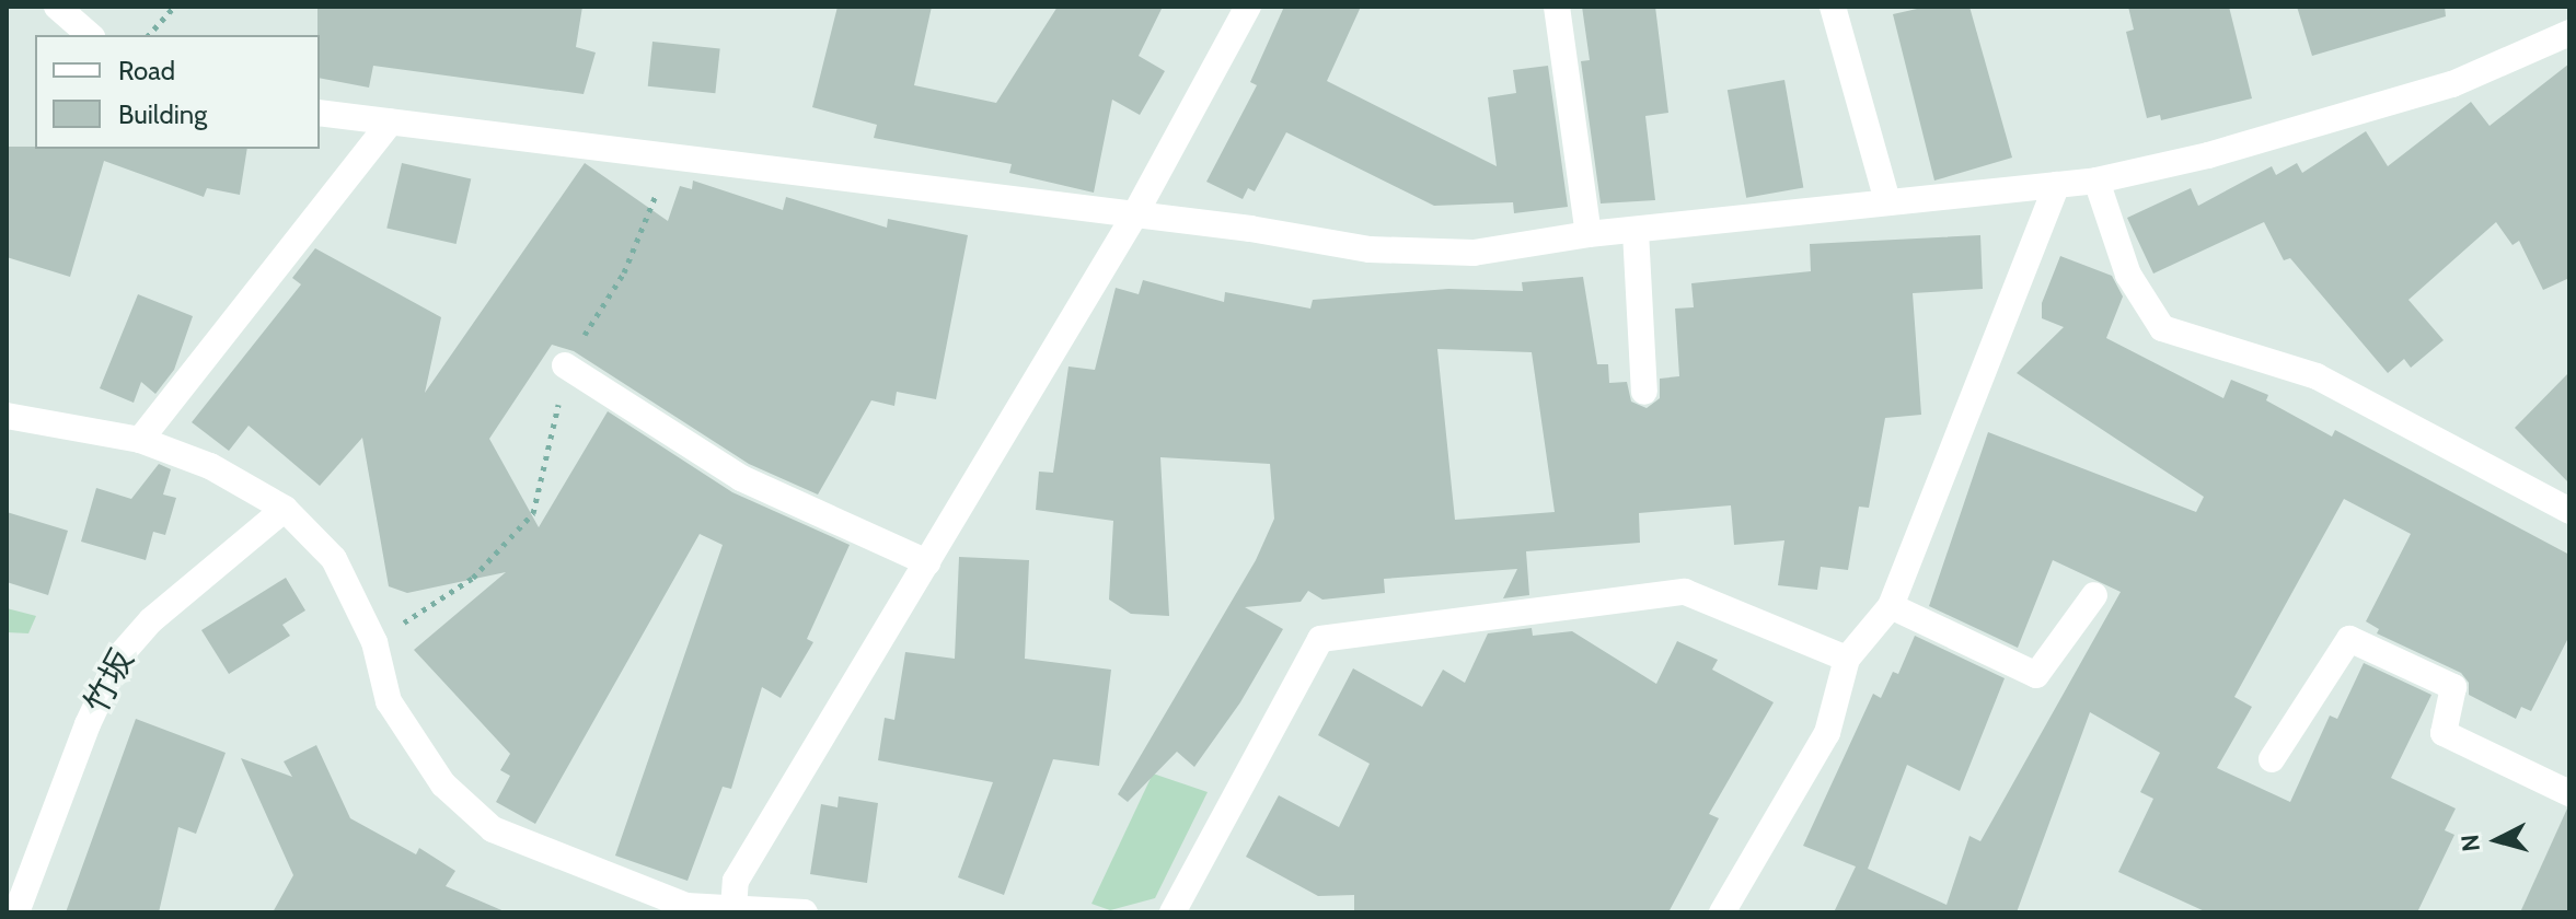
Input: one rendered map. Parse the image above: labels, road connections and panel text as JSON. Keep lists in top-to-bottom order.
{
  "streets": {
    "street": ["竹坂"]
  },
  "legend": ["Road", "Building"],
  "north": "left"
}
